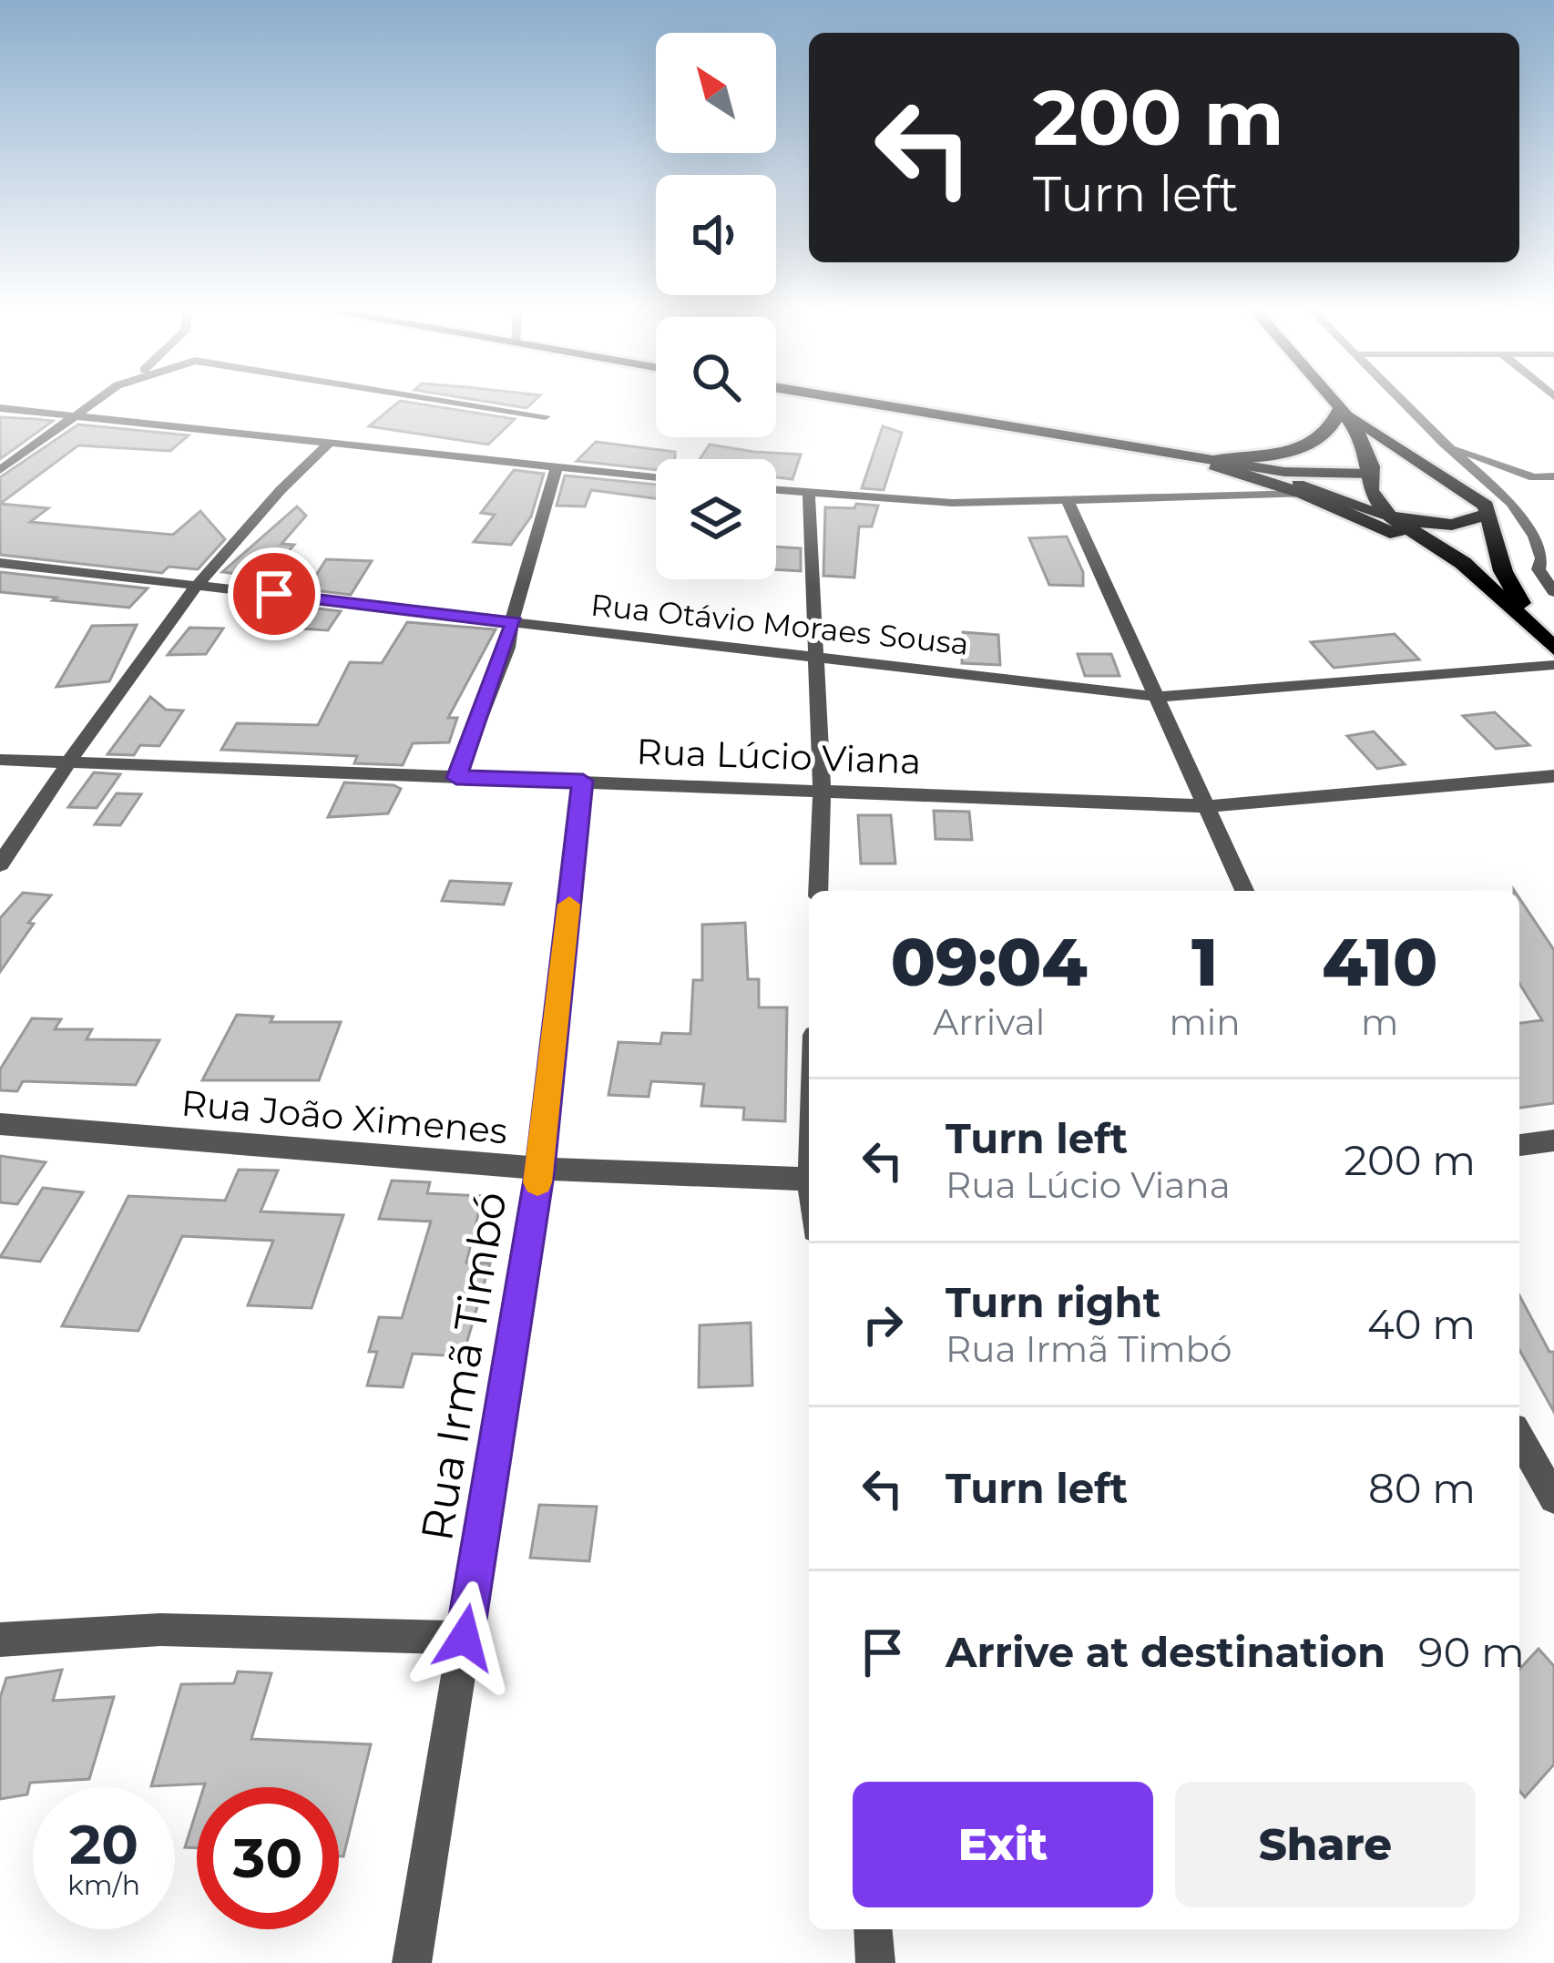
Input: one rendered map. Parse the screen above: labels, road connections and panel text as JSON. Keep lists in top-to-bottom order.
{
  "streets": {
    "street": [
      "Rua Otávio Moraes Sousa",
      "Rua Lúcio Viana",
      "Rua João Ximenes",
      "Rua Irmã Timbó"
    ]
  },
  "crossings": [
    ["Rua Lúcio Viana", "Rua Irmã Timbó"],
    ["Rua João Ximenes", "Rua Irmã Timbó"]
  ],
  "north": "top left",
  "page": {
    "turn": ["200 m", "Turn left"],
    "eta": [
      "09:04",
      "Arrival",
      "1",
      "min",
      "410",
      "m"
    ],
    "list": [
      {
        "name": "Turn left",
        "note": "Rua Lúcio Viana",
        "value": "200 m"
      },
      {
        "name": "Turn right",
        "note": "Rua Irmã Timbó",
        "value": "40 m"
      },
      {
        "name": "Turn left",
        "value": "80 m"
      },
      {
        "name": "Arrive at destination",
        "value": "90 m"
      }
    ],
    "buttons": ["Exit", "Share"],
    "speed": "20 km/h",
    "limit": "30"
  }
}
